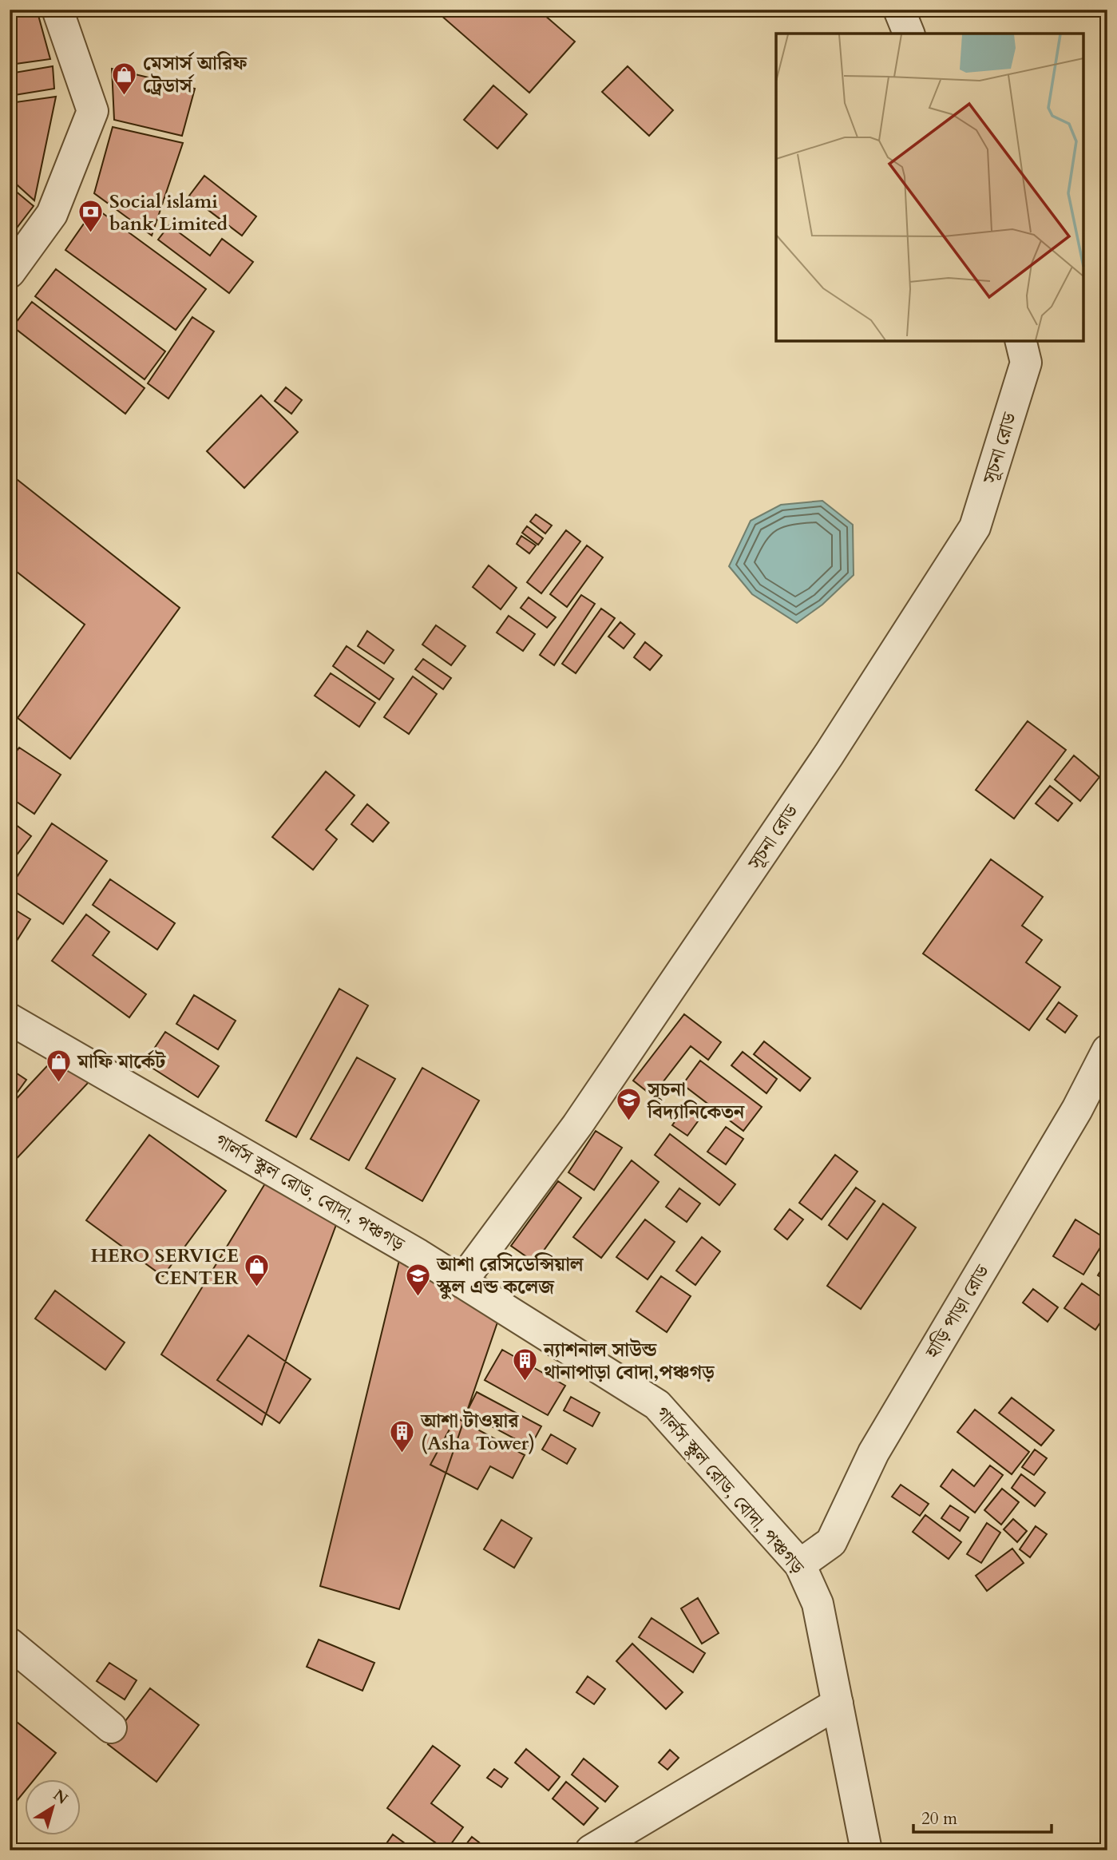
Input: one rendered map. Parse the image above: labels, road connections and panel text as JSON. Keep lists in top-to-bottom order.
{
  "streets": {
    "street": ["সূচনা রোড", "গার্লস স্কুল রোড, বোদা, পঞ্চগড়", "হাড়ি পাড়া রোড"]
  },
  "crossings": [
    ["সূচনা রোড", "গার্লস স্কুল রোড, বোদা, পঞ্চগড়"],
    ["গার্লস স্কুল রোড, বোদা, পঞ্চগড়", "হাড়ি পাড়া রোড"]
  ],
  "places": {
    "shop": ["মেসার্স আরিফ ট্রেডার্স", "মাফি মার্কেট", "HERO SERVICE CENTER"],
    "bank": ["Social islami bank Limited"],
    "school or university": ["সূচনা বিদ্যানিকেতন", "আশা রেসিডেন্সিয়াল স্কুল এন্ড কলেজ"],
    "building": ["ন্যাশনাল সাউন্ড থানাপাড়া বোদা,পঞ্চগড়", "আশা টাওয়ার (Asha Tower)"]
  },
  "scale_bar": "20 m",
  "north": "top right"
}
